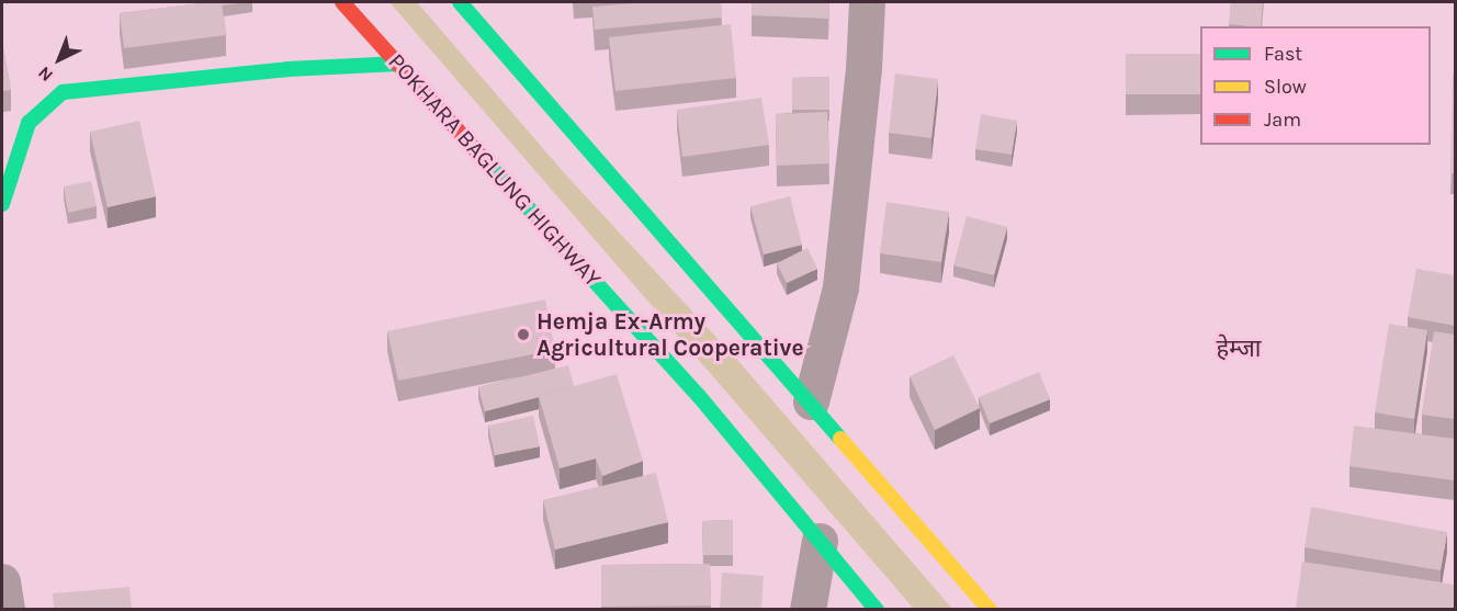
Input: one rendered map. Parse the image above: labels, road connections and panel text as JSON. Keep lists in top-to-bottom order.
{
  "streets": {
    "main road": ["POKHARA BAGLUNG HIGHWAY"]
  },
  "districts": ["हेम्जा"],
  "places": ["Hemja Ex-Army Agricultural Cooperative"],
  "legend": ["Fast", "Slow", "Jam"],
  "north": "bottom left"
}
